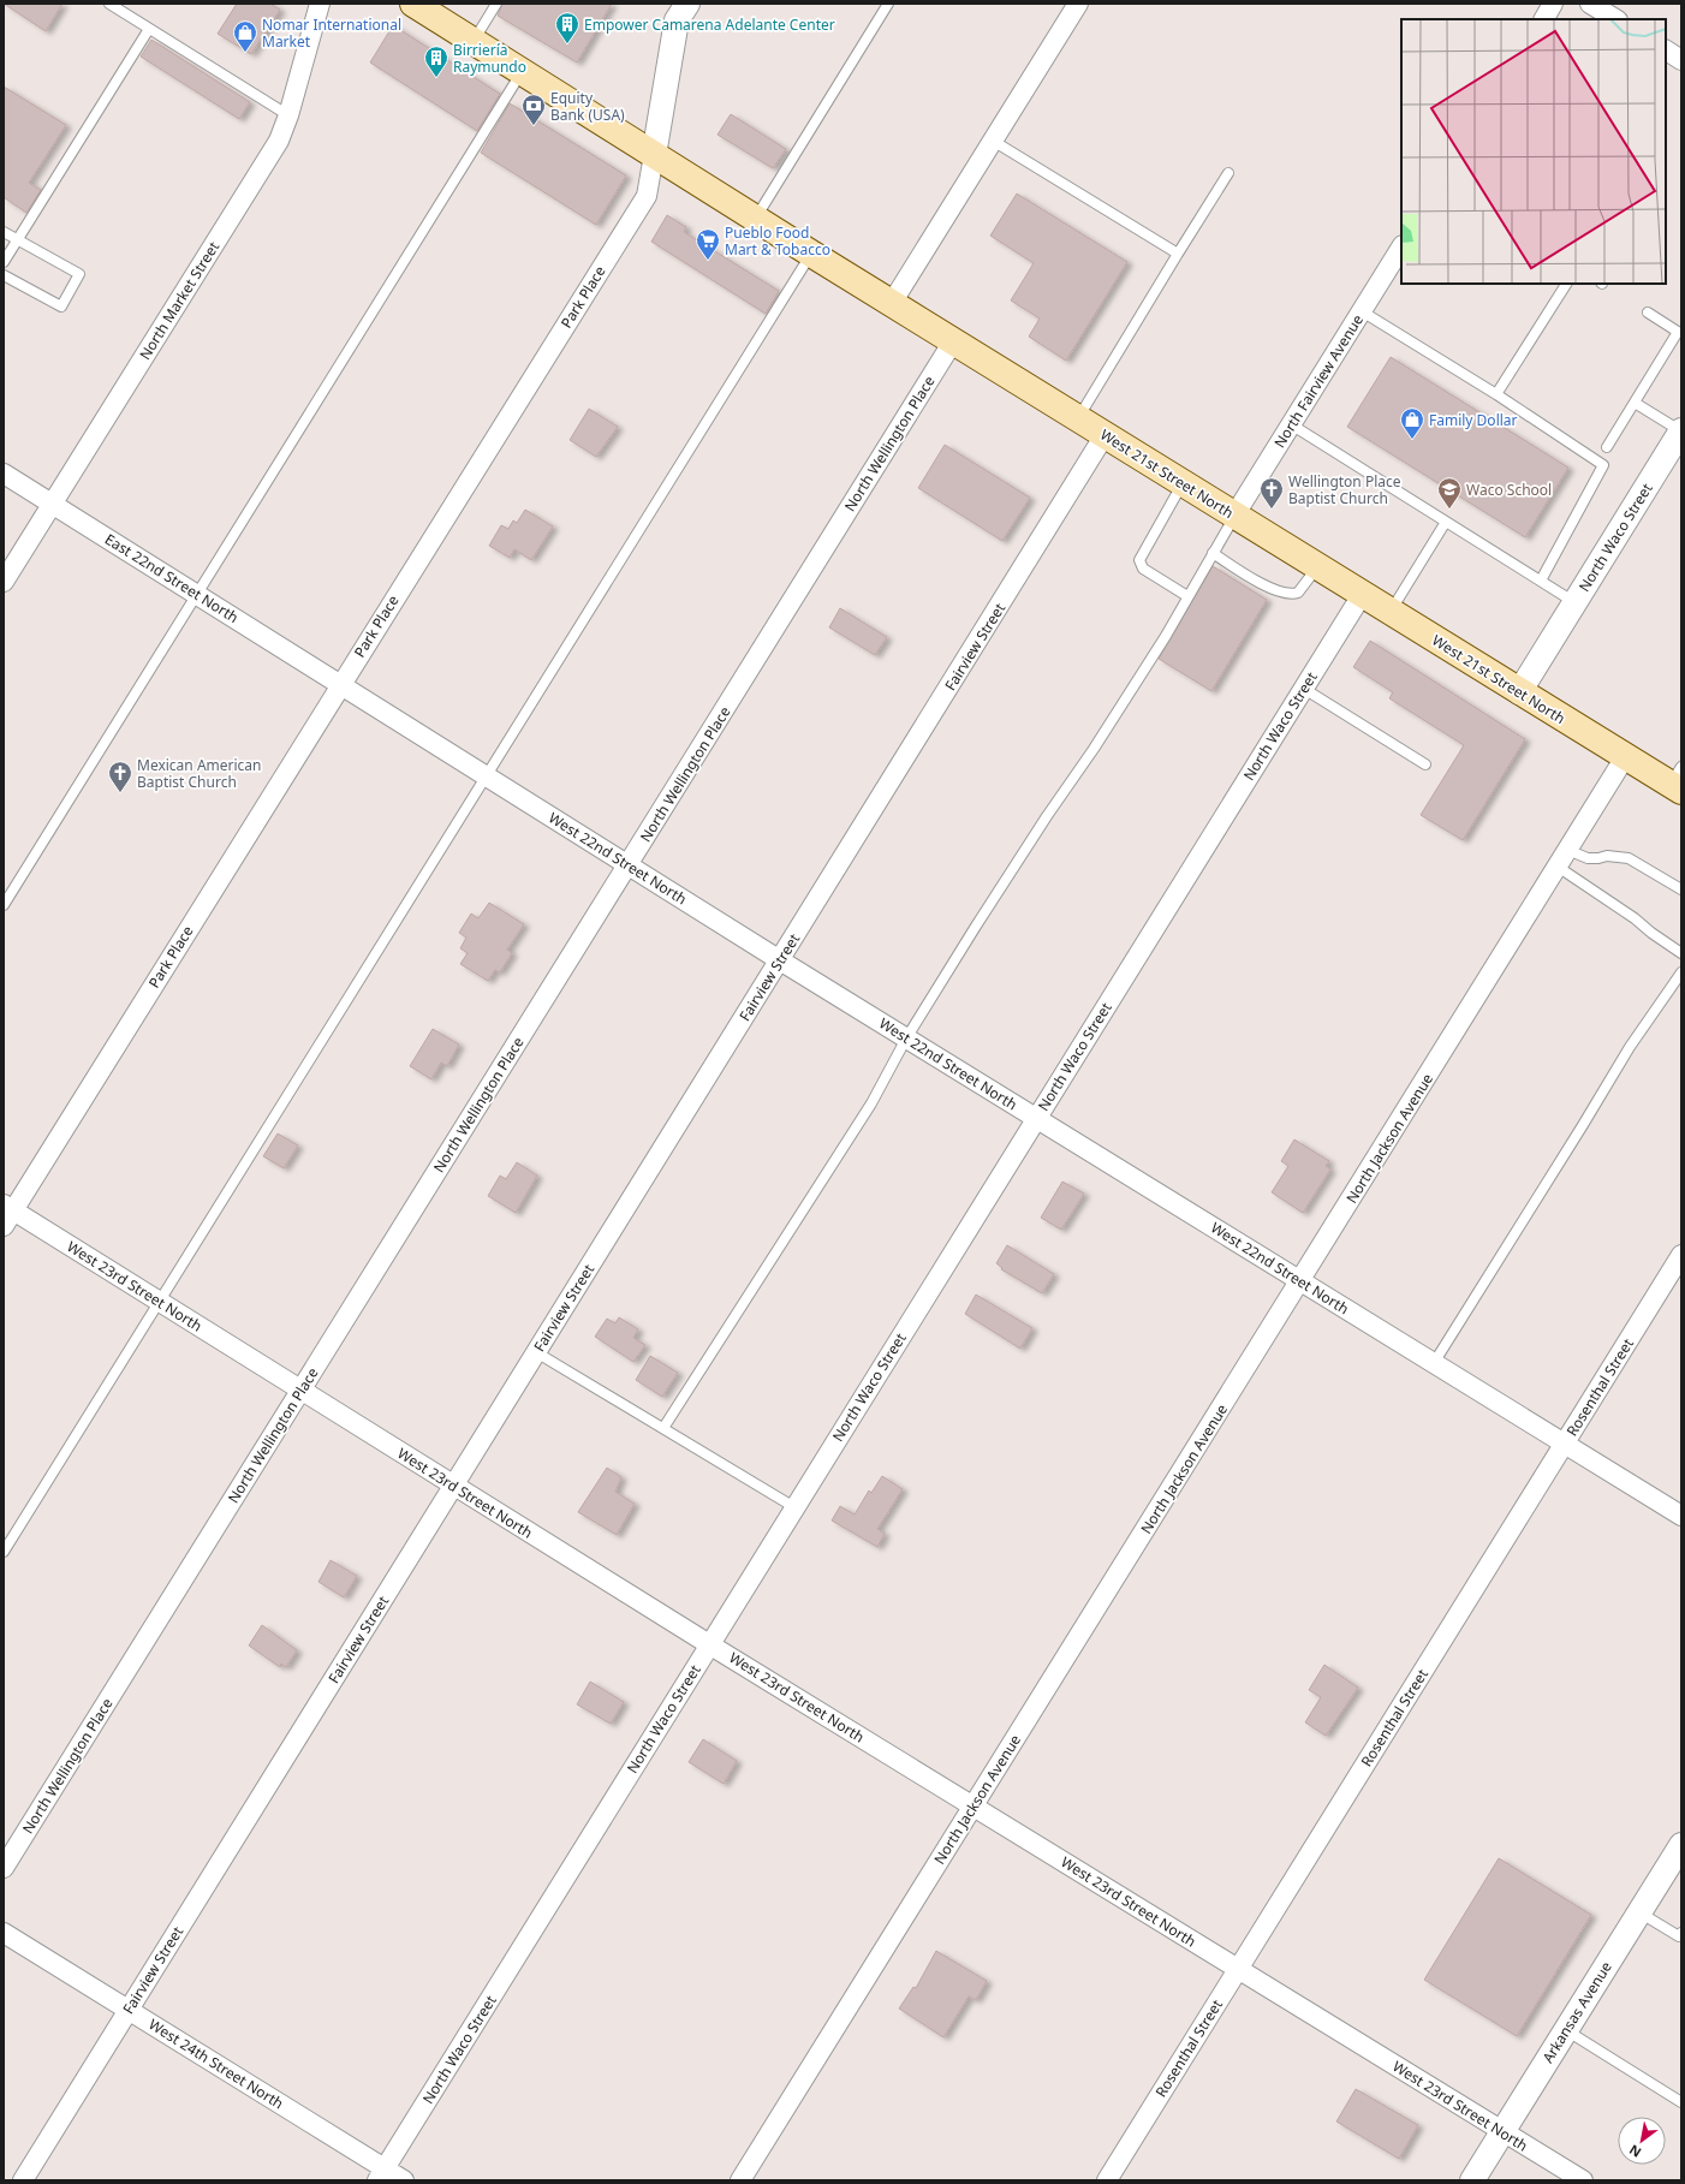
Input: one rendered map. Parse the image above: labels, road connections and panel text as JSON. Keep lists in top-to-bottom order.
{
  "streets": {
    "main road": ["West 21st Street North"],
    "street": [
      "Park Place",
      "North Market Street",
      "North Fairview Avenue",
      "North Wellington Place",
      "North Waco Street",
      "East 22nd Street North",
      "Fairview Street",
      "West 22nd Street North",
      "North Jackson Avenue",
      "West 23rd Street North",
      "Rosenthal Street",
      "Arkansas Avenue",
      "West 24th Street North"
    ]
  },
  "crossings": [
    ["Park Place", "West 21st Street North"],
    ["Park Place", "East 22nd Street North"],
    ["Park Place", "West 22nd Street North"],
    ["Park Place", "West 23rd Street North"],
    ["North Market Street", "East 22nd Street North"],
    ["North Fairview Avenue", "West 21st Street North"],
    ["North Wellington Place", "West 21st Street North"],
    ["North Wellington Place", "West 22nd Street North"],
    ["North Wellington Place", "West 23rd Street North"],
    ["West 21st Street North", "North Waco Street"],
    ["West 21st Street North", "Fairview Street"],
    ["West 21st Street North", "North Jackson Avenue"],
    ["North Waco Street", "West 22nd Street North"],
    ["North Waco Street", "West 23rd Street North"],
    ["North Waco Street", "West 24th Street North"],
    ["East 22nd Street North", "West 22nd Street North"],
    ["Fairview Street", "West 22nd Street North"],
    ["Fairview Street", "West 23rd Street North"],
    ["Fairview Street", "West 24th Street North"],
    ["West 22nd Street North", "North Jackson Avenue"],
    ["West 22nd Street North", "Rosenthal Street"],
    ["North Jackson Avenue", "West 23rd Street North"],
    ["West 23rd Street North", "Rosenthal Street"],
    ["West 23rd Street North", "Arkansas Avenue"]
  ],
  "places": {
    "building": ["Empower Camarena Adelante Center", "Birriería Raymundo"],
    "shop": ["Nomar International Market", "Family Dollar"],
    "bank": ["Equity Bank (USA)"],
    "supermarket": ["Pueblo Food Mart & Tobacco"],
    "church": ["Wellington Place Baptist Church", "Mexican American Baptist Church"],
    "school or university": ["Waco School"]
  },
  "north": "bottom left"
}
